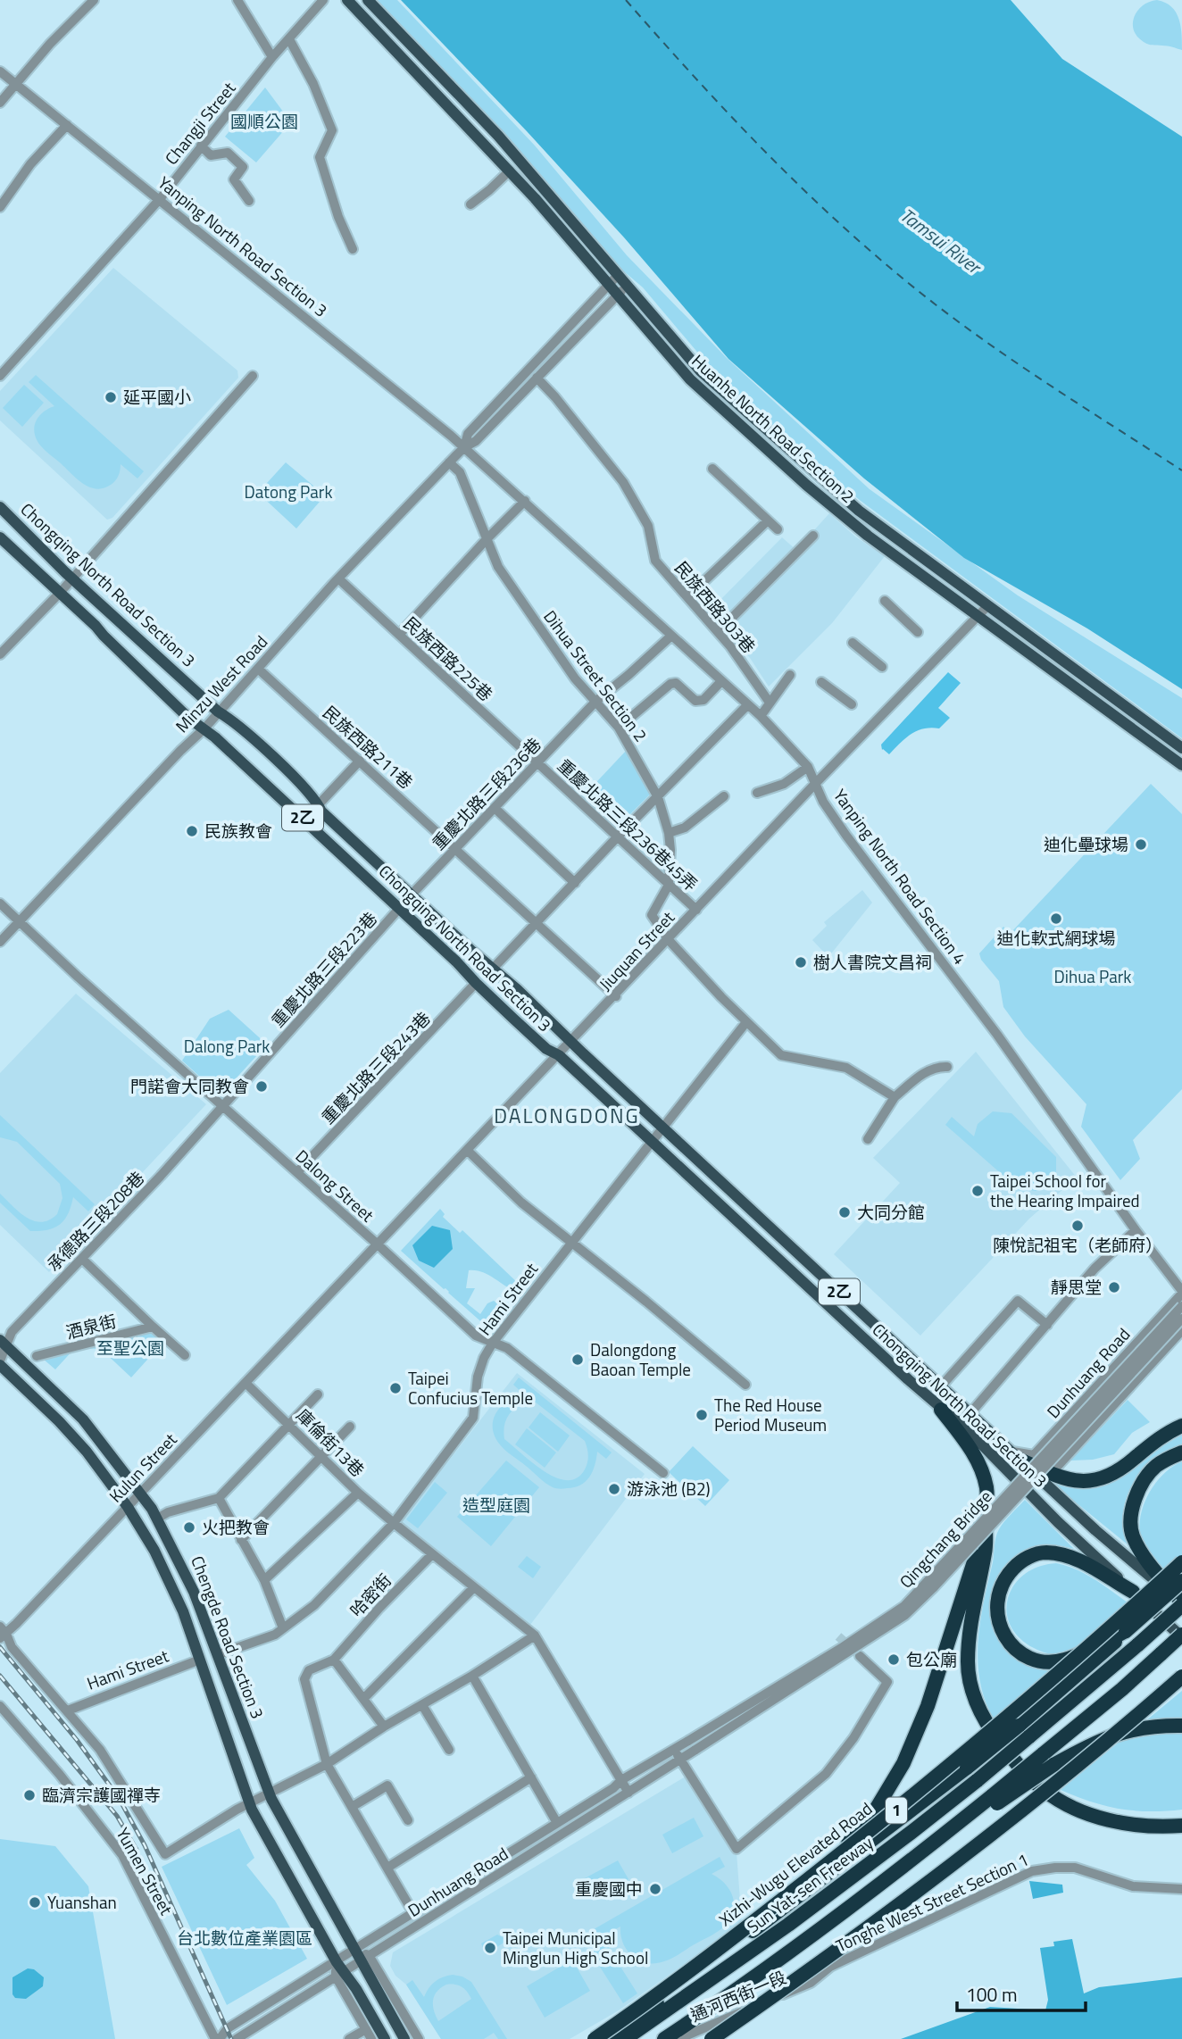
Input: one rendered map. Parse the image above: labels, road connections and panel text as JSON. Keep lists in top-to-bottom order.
{
  "streets": {
    "highway": ["1", "Xizhi-Wugu Elevated Road", "Sun Yat-sen Freeway"],
    "main road": [
      "Huanhe North Road Section 2",
      "Chongqing North Road Section 3",
      "2乙",
      "Chengde Road Section 3"
    ],
    "street": [
      "Changji Street",
      "Yanping North Road Section 3",
      "民族西路303巷",
      "民族西路225巷",
      "Dihua Street Section 2",
      "Minzu West Road",
      "民族西路211巷",
      "重慶北路三段236巷",
      "重慶北路三段236巷45弄",
      "Yanping North Road Section 4",
      "Jiuquan Street",
      "重慶北路三段223巷",
      "重慶北路三段243巷",
      "Dalong Street",
      "承德路三段208巷",
      "Hami Street",
      "酒泉街",
      "Dunhuang Road",
      "庫倫街13巷",
      "Kulun Street",
      "Qingchang Bridge",
      "哈密街",
      "Yumen Street",
      "Tonghe West Street Section 1"
    ]
  },
  "crossings": [
    ["Changji Street", "Yanping North Road Section 3"],
    ["Yanping North Road Section 3", "Minzu West Road"],
    ["Yanping North Road Section 3", "Yanping North Road Section 4"],
    ["Huanhe North Road Section 2", "Minzu West Road"],
    ["Huanhe North Road Section 2", "Jiuquan Street"],
    ["Chongqing North Road Section 3", "Minzu West Road"],
    ["Chongqing North Road Section 3", "重慶北路三段236巷"],
    ["Chongqing North Road Section 3", "Jiuquan Street"],
    ["Chongqing North Road Section 3", "重慶北路三段223巷"],
    ["Chongqing North Road Section 3", "重慶北路三段243巷"],
    ["Chongqing North Road Section 3", "Hami Street"],
    ["Chongqing North Road Section 3", "Dunhuang Road"],
    ["Chongqing North Road Section 3", "1"],
    ["Chongqing North Road Section 3", "Sun Yat-sen Freeway"],
    ["民族西路303巷", "Minzu West Road"],
    ["民族西路225巷", "Minzu West Road"],
    ["民族西路225巷", "重慶北路三段236巷"],
    ["民族西路225巷", "重慶北路三段236巷45弄"],
    ["Dihua Street Section 2", "Minzu West Road"],
    ["Dihua Street Section 2", "重慶北路三段236巷"],
    ["Dihua Street Section 2", "重慶北路三段236巷45弄"],
    ["Dihua Street Section 2", "Jiuquan Street"],
    ["Dihua Street Section 2", "Hami Street"],
    ["Minzu West Road", "民族西路211巷"],
    ["Minzu West Road", "Yanping North Road Section 4"],
    ["Minzu West Road", "Dalong Street"],
    ["民族西路211巷", "重慶北路三段236巷"],
    ["民族西路211巷", "Jiuquan Street"],
    ["重慶北路三段236巷", "重慶北路三段236巷45弄"],
    ["重慶北路三段236巷", "Yanping North Road Section 4"],
    ["重慶北路三段236巷", "重慶北路三段223巷"],
    ["重慶北路三段236巷45弄", "Jiuquan Street"],
    ["Yanping North Road Section 4", "Jiuquan Street"],
    ["Yanping North Road Section 4", "Dunhuang Road"],
    ["Jiuquan Street", "Dalong Street"],
    ["Jiuquan Street", "Kulun Street"],
    ["重慶北路三段223巷", "Dalong Street"],
    ["重慶北路三段223巷", "承德路三段208巷"],
    ["重慶北路三段243巷", "Dalong Street"],
    ["Dalong Street", "承德路三段208巷"],
    ["Dalong Street", "Hami Street"],
    ["承德路三段208巷", "Chengde Road Section 3"],
    ["Hami Street", "庫倫街13巷"],
    ["Hami Street", "Chengde Road Section 3"],
    ["Dunhuang Road", "Qingchang Bridge"],
    ["Dunhuang Road", "哈密街"],
    ["Dunhuang Road", "Chengde Road Section 3"],
    ["Dunhuang Road", "Yumen Street"],
    ["庫倫街13巷", "Kulun Street"],
    ["庫倫街13巷", "哈密街"],
    ["Kulun Street", "Chengde Road Section 3"]
  ],
  "districts": ["DALONGDONG"],
  "water": ["Tamsui River"],
  "parks": [
    "國順公園",
    "Datong Park",
    "Dihua Park",
    "Dalong Park",
    "至聖公園",
    "造型庭園",
    "台北數位產業園區"
  ],
  "places": [
    "延平國小",
    "民族教會",
    "迪化壘球場",
    "迪化軟式網球場",
    "樹人書院文昌祠",
    "門諾會大同教會",
    "Taipei School for the Hearing Impaired",
    "大同分館",
    "陳悅記祖宅（老師府）",
    "靜思堂",
    "Dalongdong Baoan Temple",
    "Taipei Confucius Temple",
    "The Red House Period Museum",
    "游泳池 (B2)",
    "火把教會",
    "包公廟",
    "臨濟宗護國禪寺",
    "重慶國中",
    "Yuanshan",
    "Taipei Municipal Minglun High School"
  ],
  "scale_bar": "100 m"
}
